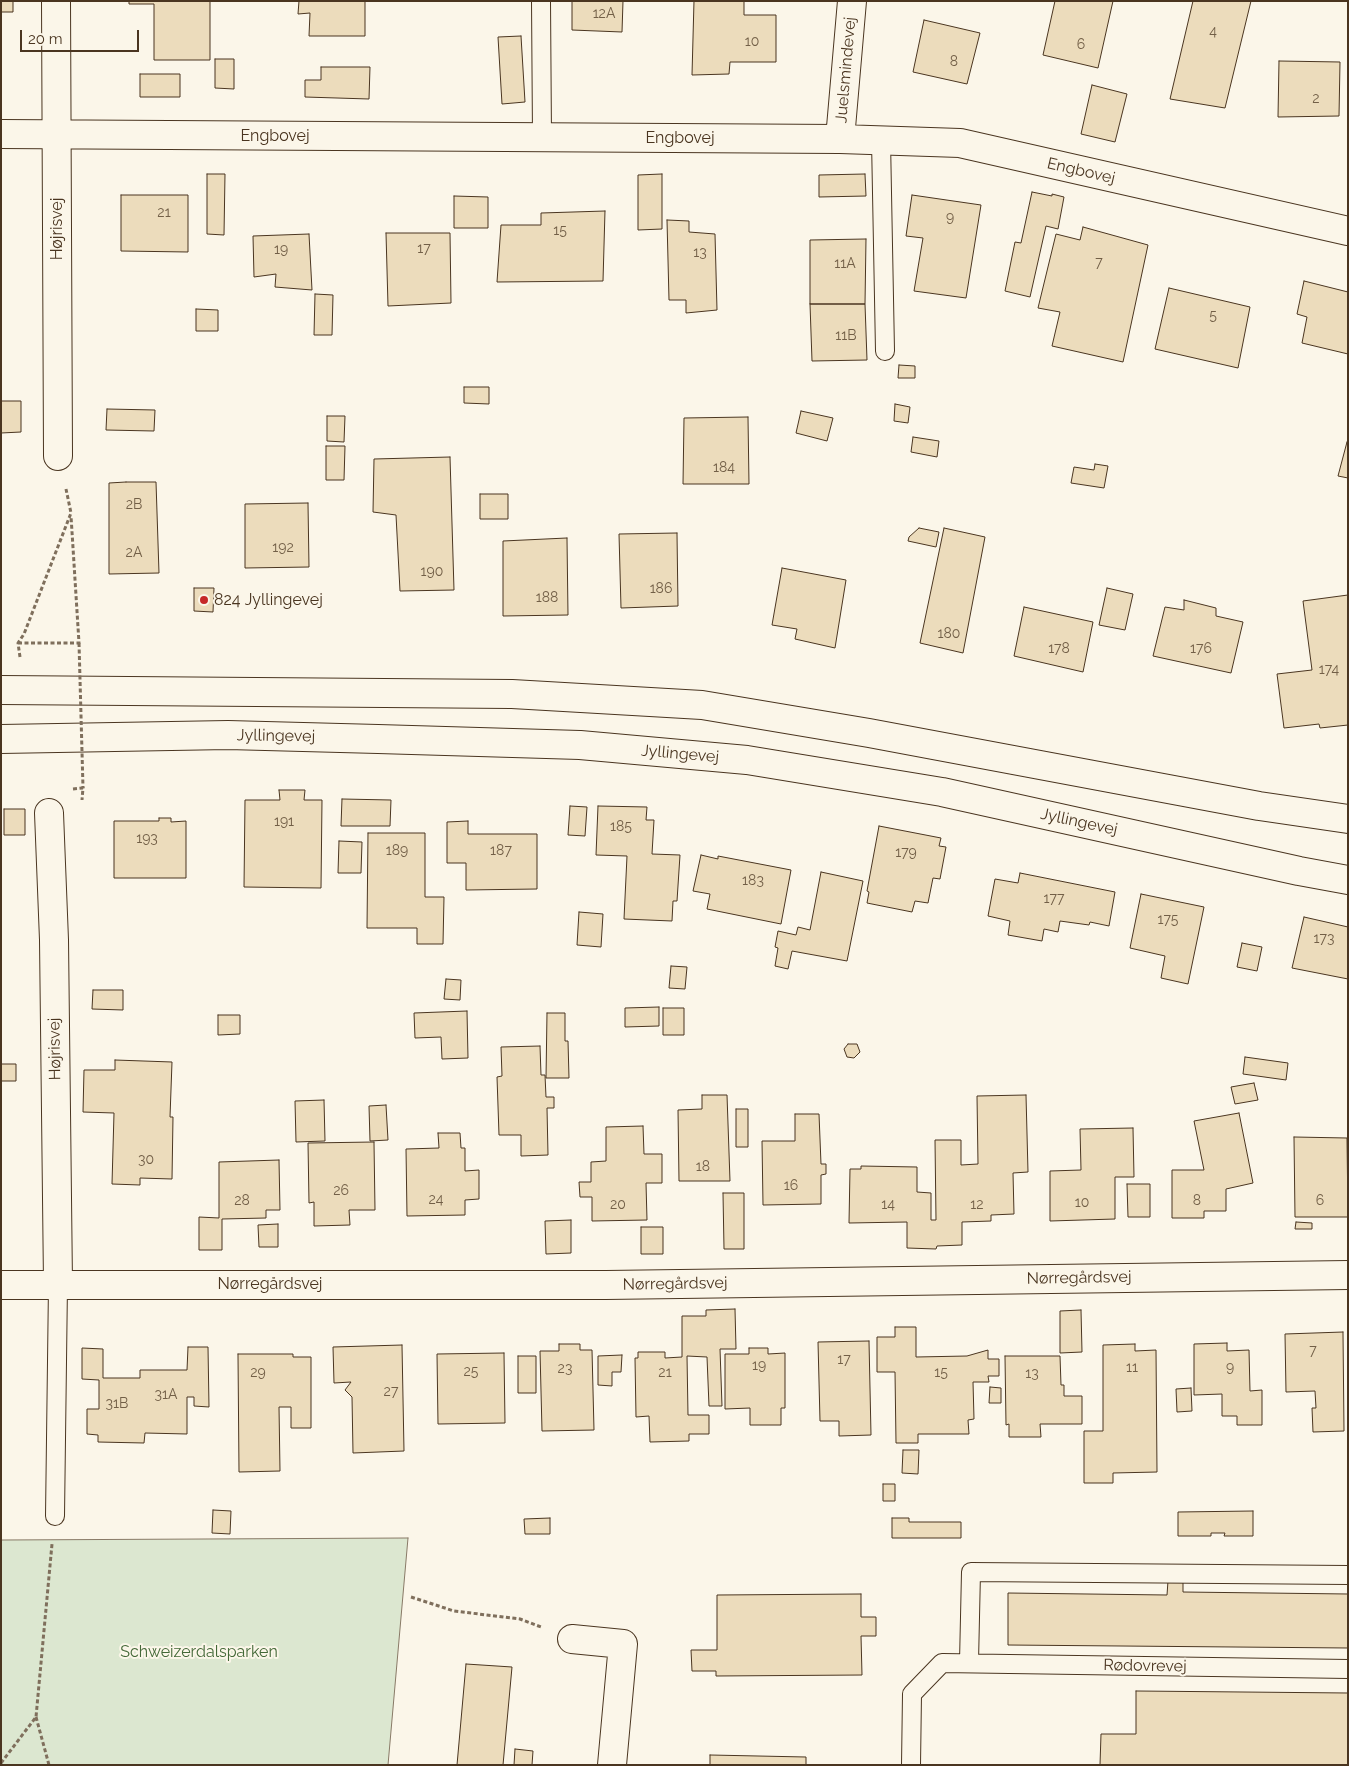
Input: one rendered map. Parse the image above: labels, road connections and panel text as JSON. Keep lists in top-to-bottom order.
{
  "streets": {
    "street": [
      "Juelsmindevej",
      "Engbovej",
      "Højrisvej",
      "Jyllingevej",
      "Nørregårdsvej"
    ],
    "lane": ["Rødovrevej"]
  },
  "crossings": [
    ["Juelsmindevej", "Engbovej"],
    ["Engbovej", "Højrisvej"],
    ["Højrisvej", "Nørregårdsvej"]
  ],
  "parks": ["Schweizerdalsparken"],
  "places": ["824 Jyllingevej"],
  "house_numbers": [
    "12A",
    "4",
    "10",
    "6",
    "8",
    "2",
    "21",
    "9",
    "15",
    "17",
    "19",
    "13",
    "7",
    "11A",
    "5",
    "11B",
    "184",
    "2B",
    "192",
    "2A",
    "190",
    "186",
    "188",
    "180",
    "178",
    "176",
    "174",
    "191",
    "185",
    "193",
    "189",
    "187",
    "179",
    "183",
    "177",
    "175",
    "173",
    "30",
    "18",
    "16",
    "26",
    "24",
    "28",
    "8",
    "6",
    "10",
    "20",
    "14",
    "12",
    "7",
    "17",
    "19",
    "11",
    "9",
    "23",
    "25",
    "29",
    "21",
    "15",
    "13",
    "27",
    "31A",
    "31B"
  ],
  "scale_bar": "20 m"
}
